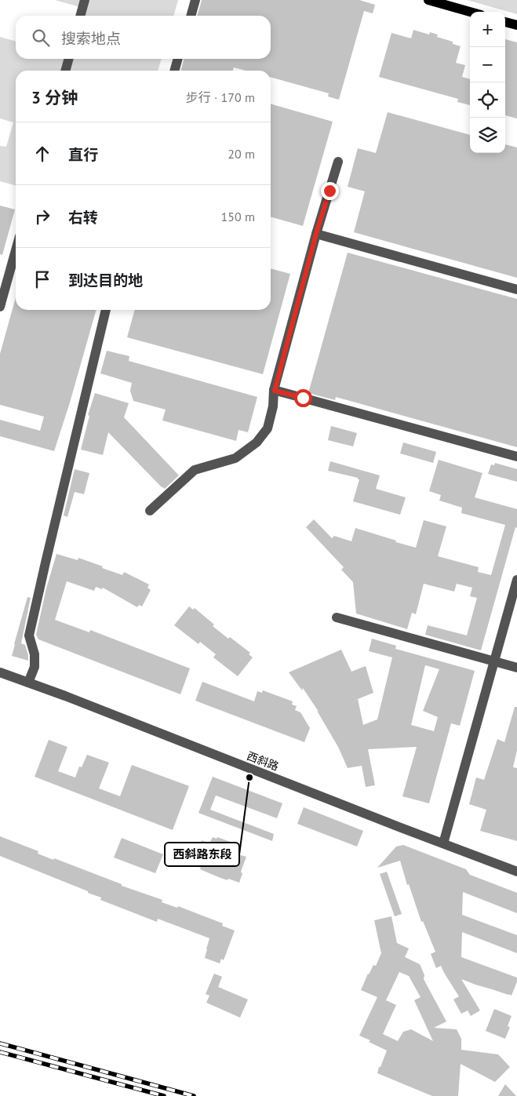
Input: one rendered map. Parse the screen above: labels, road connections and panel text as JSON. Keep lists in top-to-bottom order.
{
  "streets": {
    "street": ["西斜路"]
  },
  "places": ["西斜路东段"],
  "page": {
    "map_buttons": ["+", "−"],
    "search": "搜索地点",
    "heading": ["3 分钟", "步行 · 170 m"],
    "list": [
      ["直行", "20 m"],
      ["右转", "150 m"],
      "到达目的地"
    ]
  }
}
